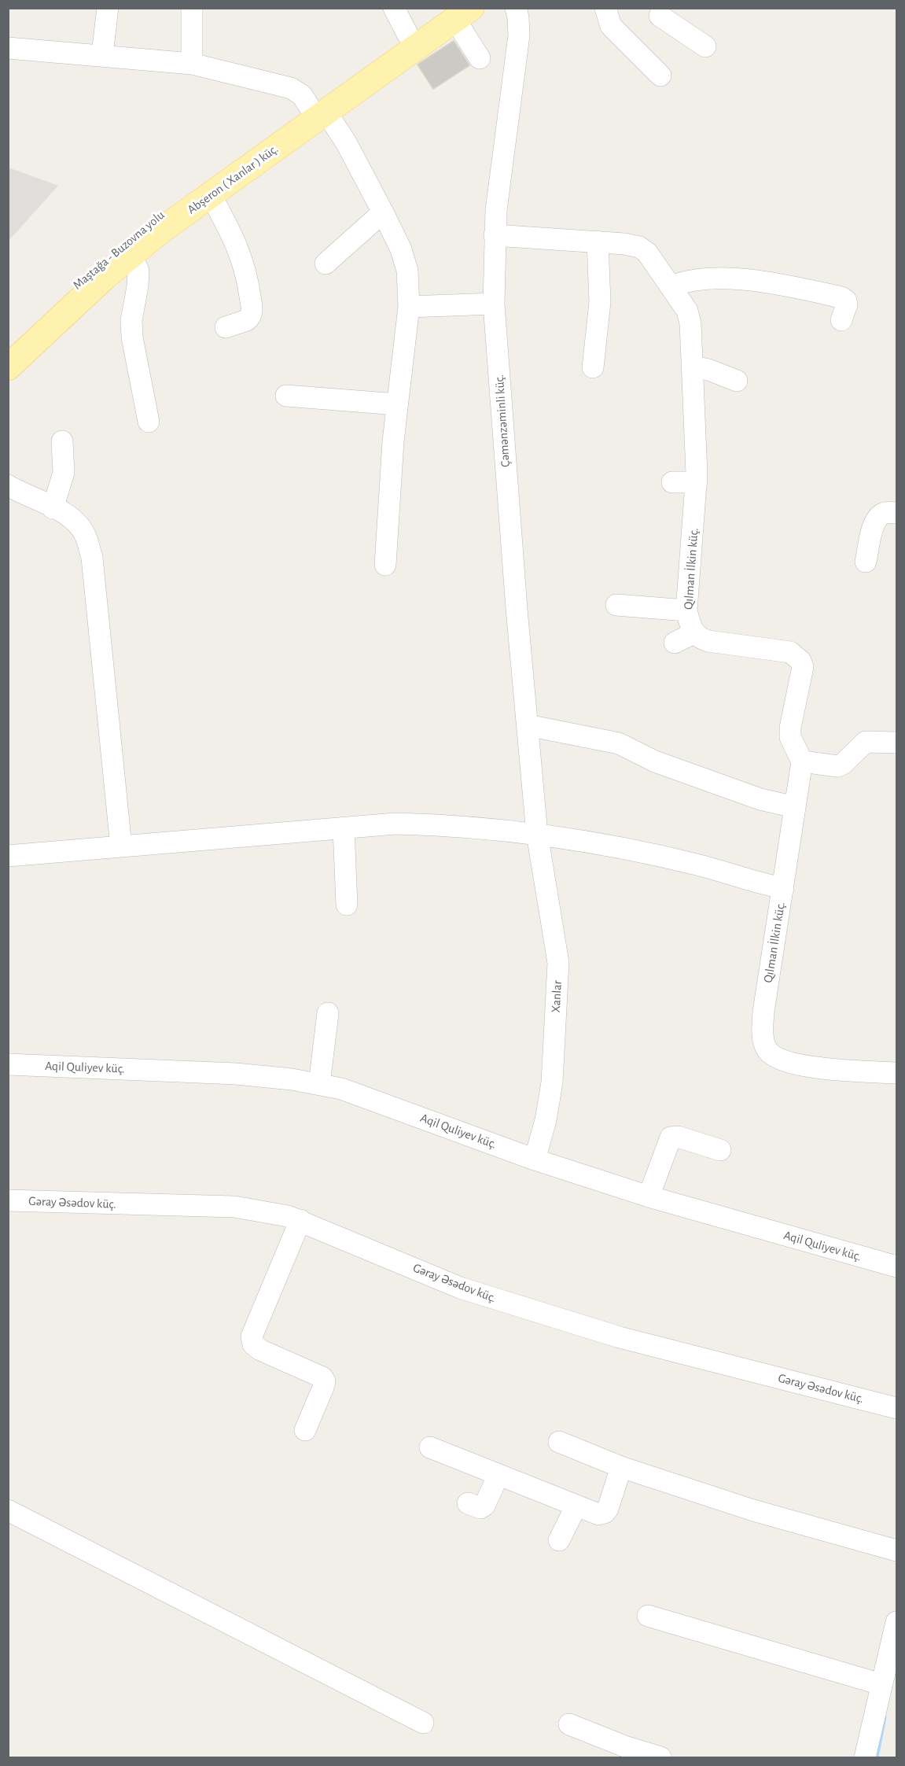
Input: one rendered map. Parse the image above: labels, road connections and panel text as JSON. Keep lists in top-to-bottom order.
{
  "streets": {
    "main road": ["Abşeron ( Xanlar ) küç.", "Maştağa - Buzovna yolu"],
    "street": [
      "Çəmənzəminli küç.",
      "Qılman İlkin küç.",
      "Xanlar",
      "Aqil Quliyev küç.",
      "Gəray Əsədov küç."
    ]
  },
  "crossings": [
    ["Abşeron ( Xanlar ) küç.", "Maştağa - Buzovna yolu"],
    ["Çəmənzəminli küç.", "Qılman İlkin küç."],
    ["Çəmənzəminli küç.", "Xanlar"],
    ["Xanlar", "Aqil Quliyev küç."]
  ]
}
